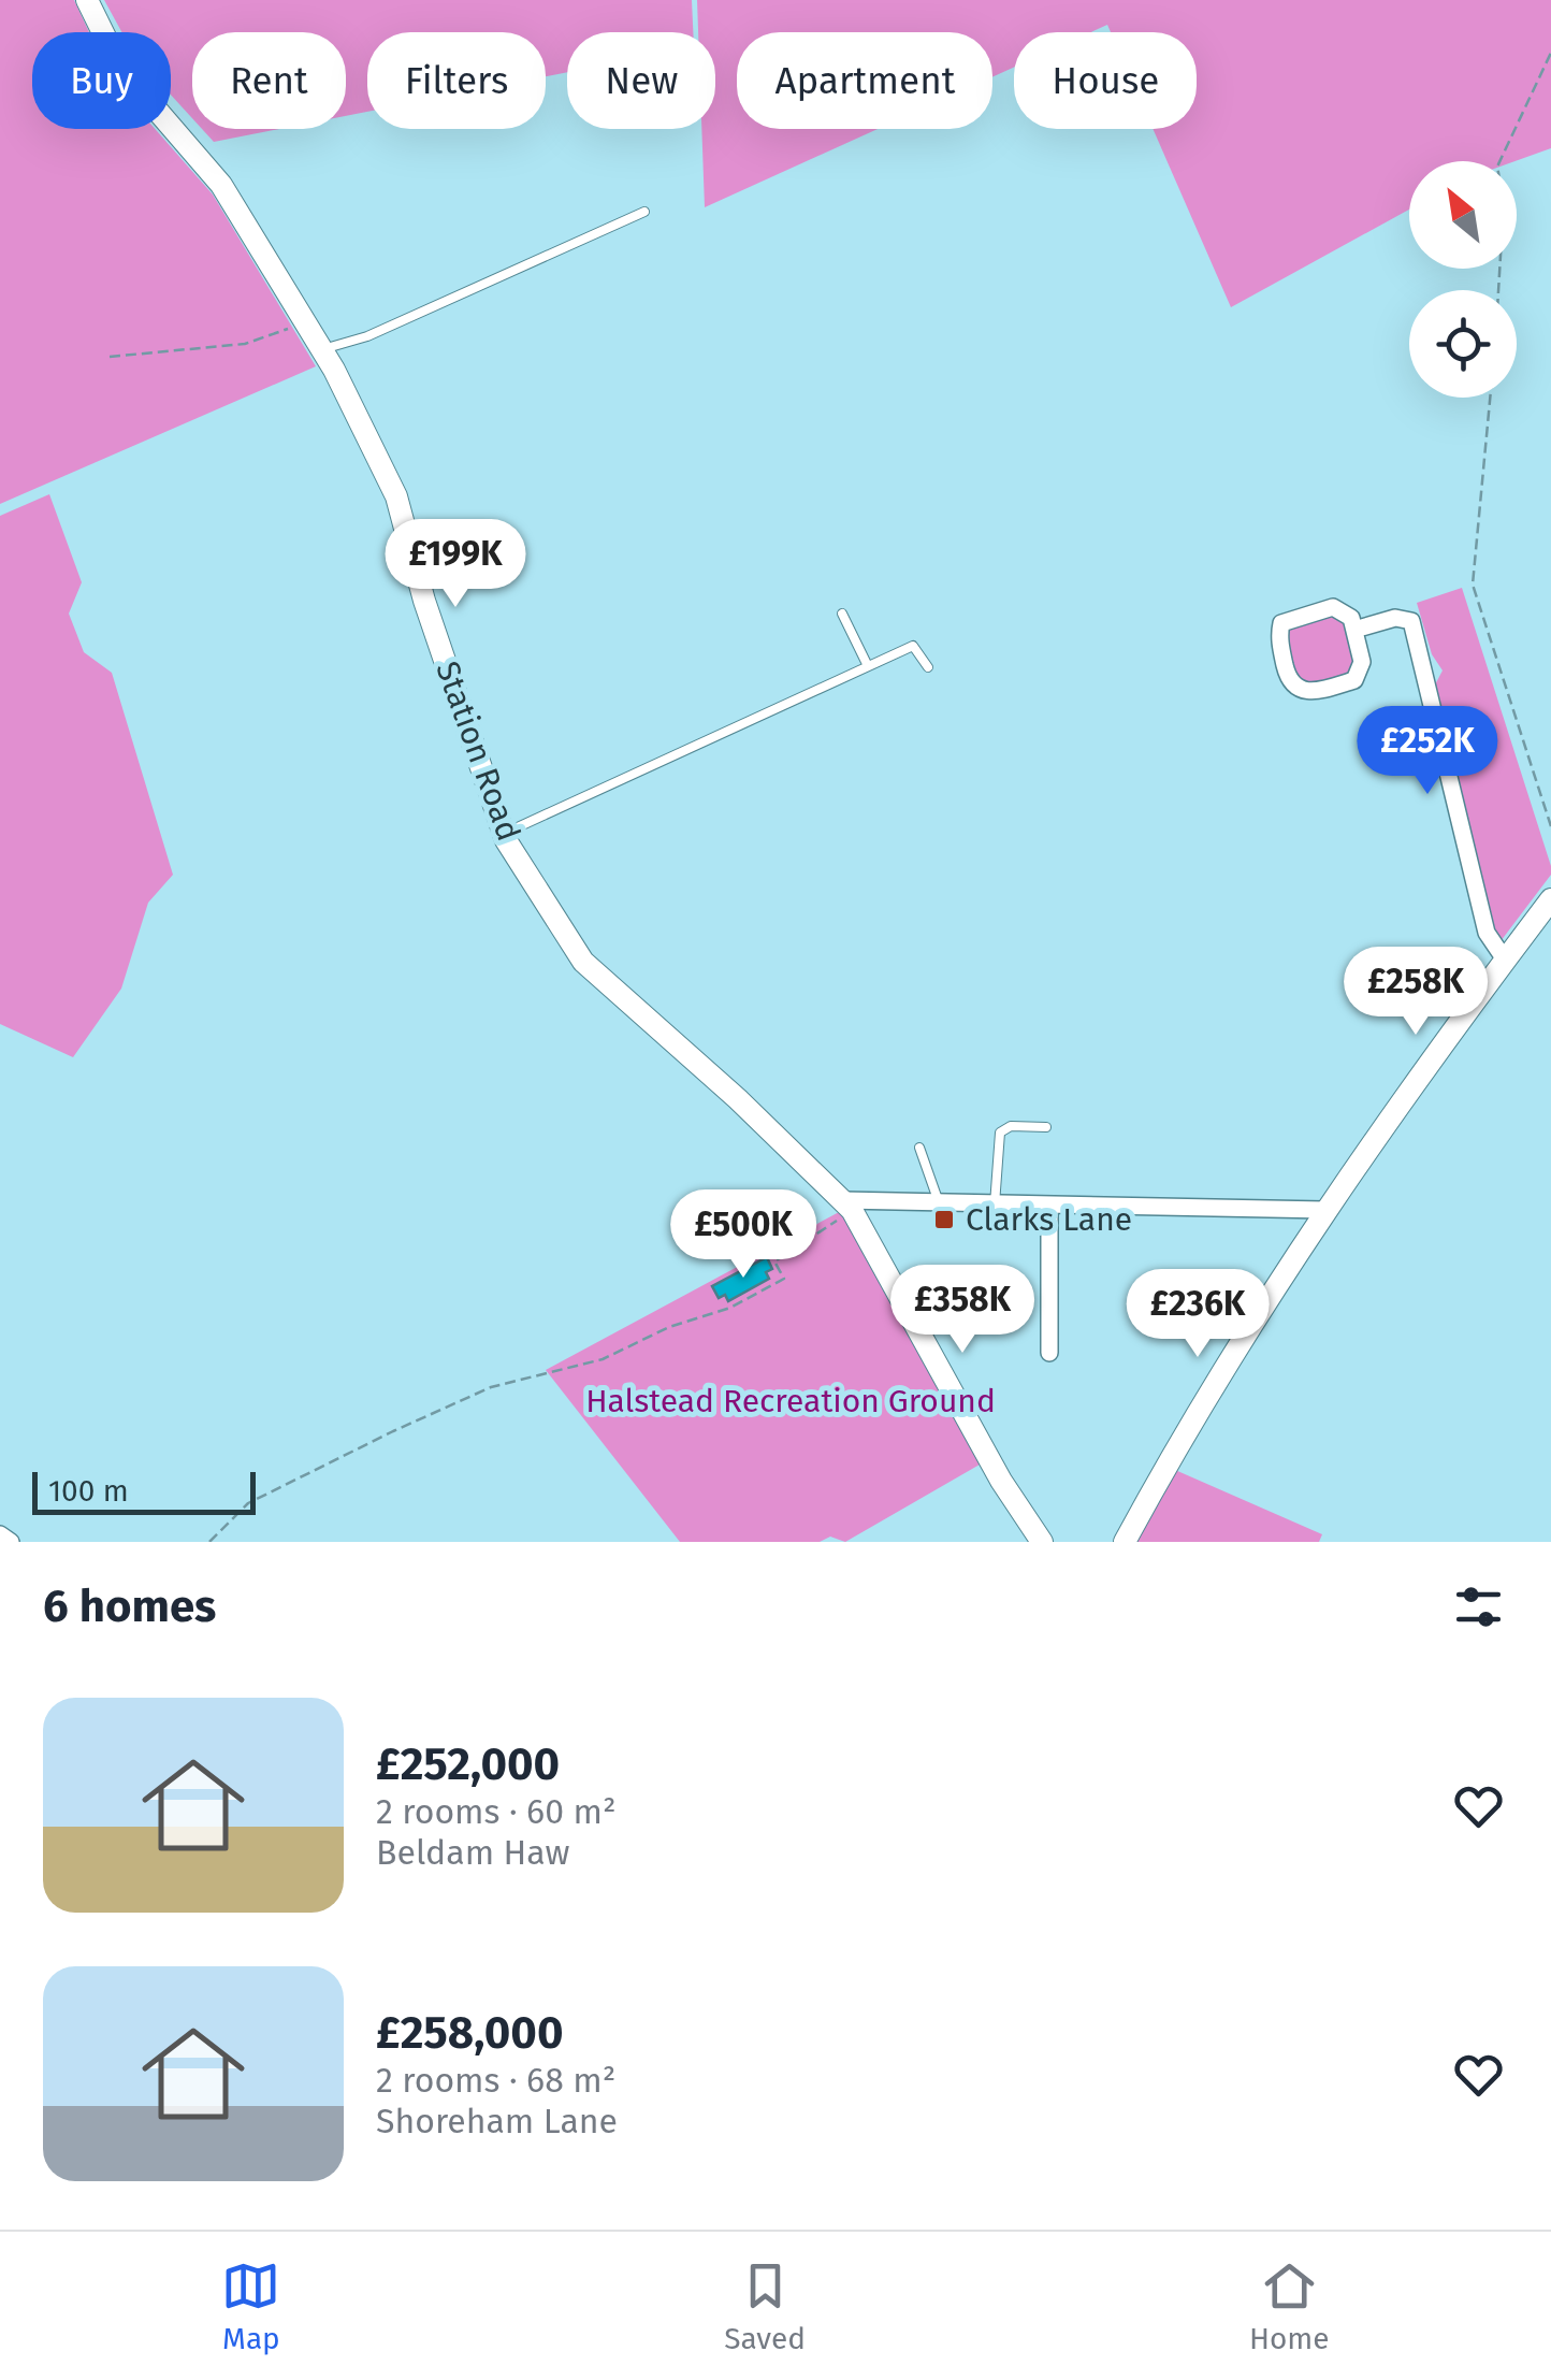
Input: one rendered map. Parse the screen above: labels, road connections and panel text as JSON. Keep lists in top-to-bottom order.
{
  "streets": {
    "street": ["Station Road"]
  },
  "parks": ["Halstead Recreation Ground"],
  "places": {
    "transit": ["Clarks Lane"]
  },
  "scale_bar": "100 m",
  "north": "top left",
  "page": {
    "chip": [
      "Buy",
      "Rent",
      "Filters",
      "New",
      "Apartment",
      "House"
    ],
    "price": [
      "£199K",
      "£252K",
      "£258K",
      "£500K",
      "£358K",
      "£236K"
    ],
    "scale": "100 m",
    "heading": "6 homes",
    "list": [
      {
        "name": "£252,000",
        "note": "2 rooms · 60 m² · Beldam Haw"
      },
      {
        "name": "£258,000",
        "note": "2 rooms · 68 m² · Shoreham Lane"
      }
    ],
    "tabs": ["Map", "Saved", "Home"]
  }
}
